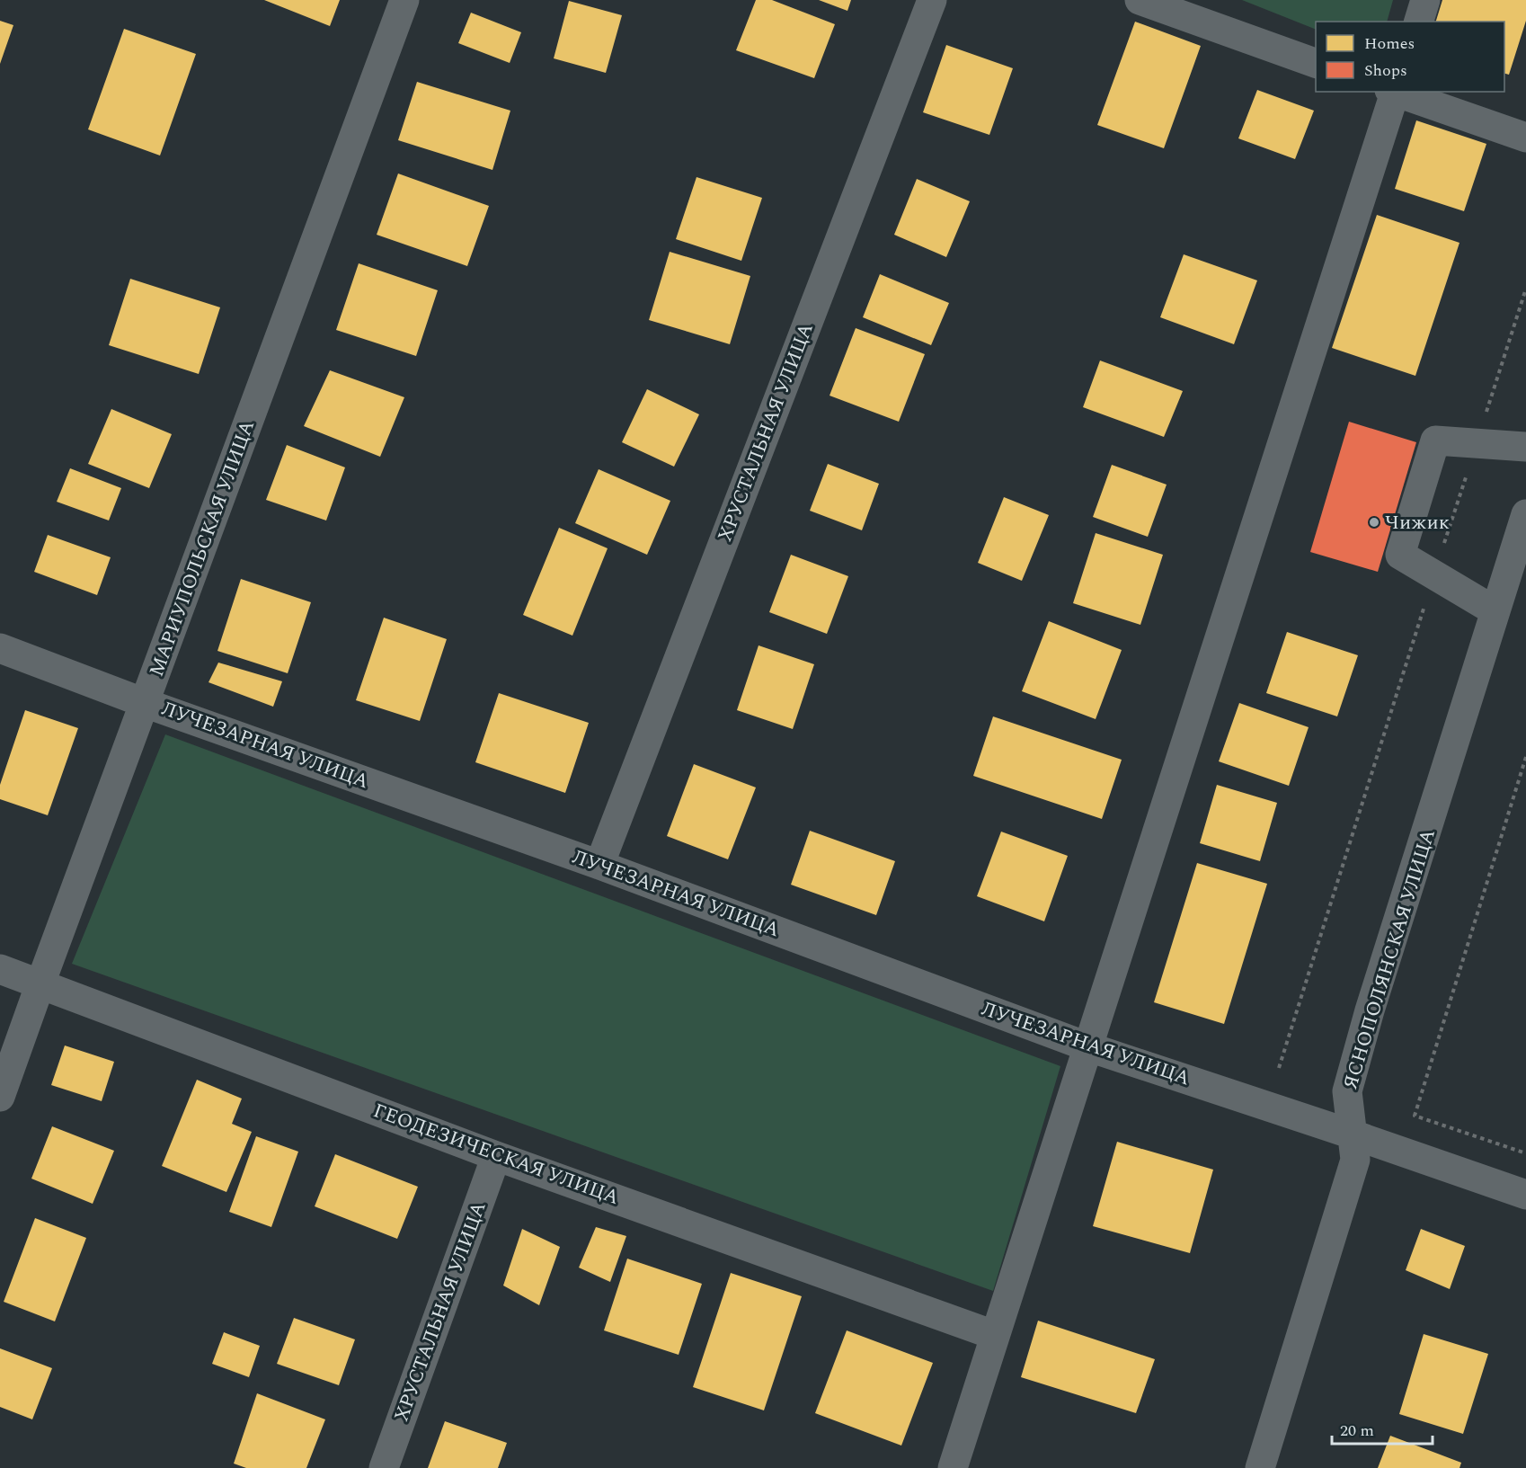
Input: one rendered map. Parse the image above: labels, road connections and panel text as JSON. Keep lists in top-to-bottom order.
{
  "streets": {
    "street": [
      "ХРУСТАЛЬНАЯ УЛИЦА",
      "МАРИУПОЛЬСКАЯ УЛИЦА",
      "ЛУЧЕЗАРНАЯ УЛИЦА",
      "ЯСНОПОЛЯНСКАЯ УЛИЦА",
      "ГЕОДЕЗИЧЕСКАЯ УЛИЦА"
    ]
  },
  "crossings": [
    ["ХРУСТАЛЬНАЯ УЛИЦА", "ЛУЧЕЗАРНАЯ УЛИЦА"],
    ["ХРУСТАЛЬНАЯ УЛИЦА", "ГЕОДЕЗИЧЕСКАЯ УЛИЦА"],
    ["МАРИУПОЛЬСКАЯ УЛИЦА", "ЛУЧЕЗАРНАЯ УЛИЦА"],
    ["МАРИУПОЛЬСКАЯ УЛИЦА", "ГЕОДЕЗИЧЕСКАЯ УЛИЦА"],
    ["ЛУЧЕЗАРНАЯ УЛИЦА", "ЯСНОПОЛЯНСКАЯ УЛИЦА"]
  ],
  "places": ["Чижик"],
  "legend": ["Homes", "Shops"],
  "scale_bar": "20 m"
}
